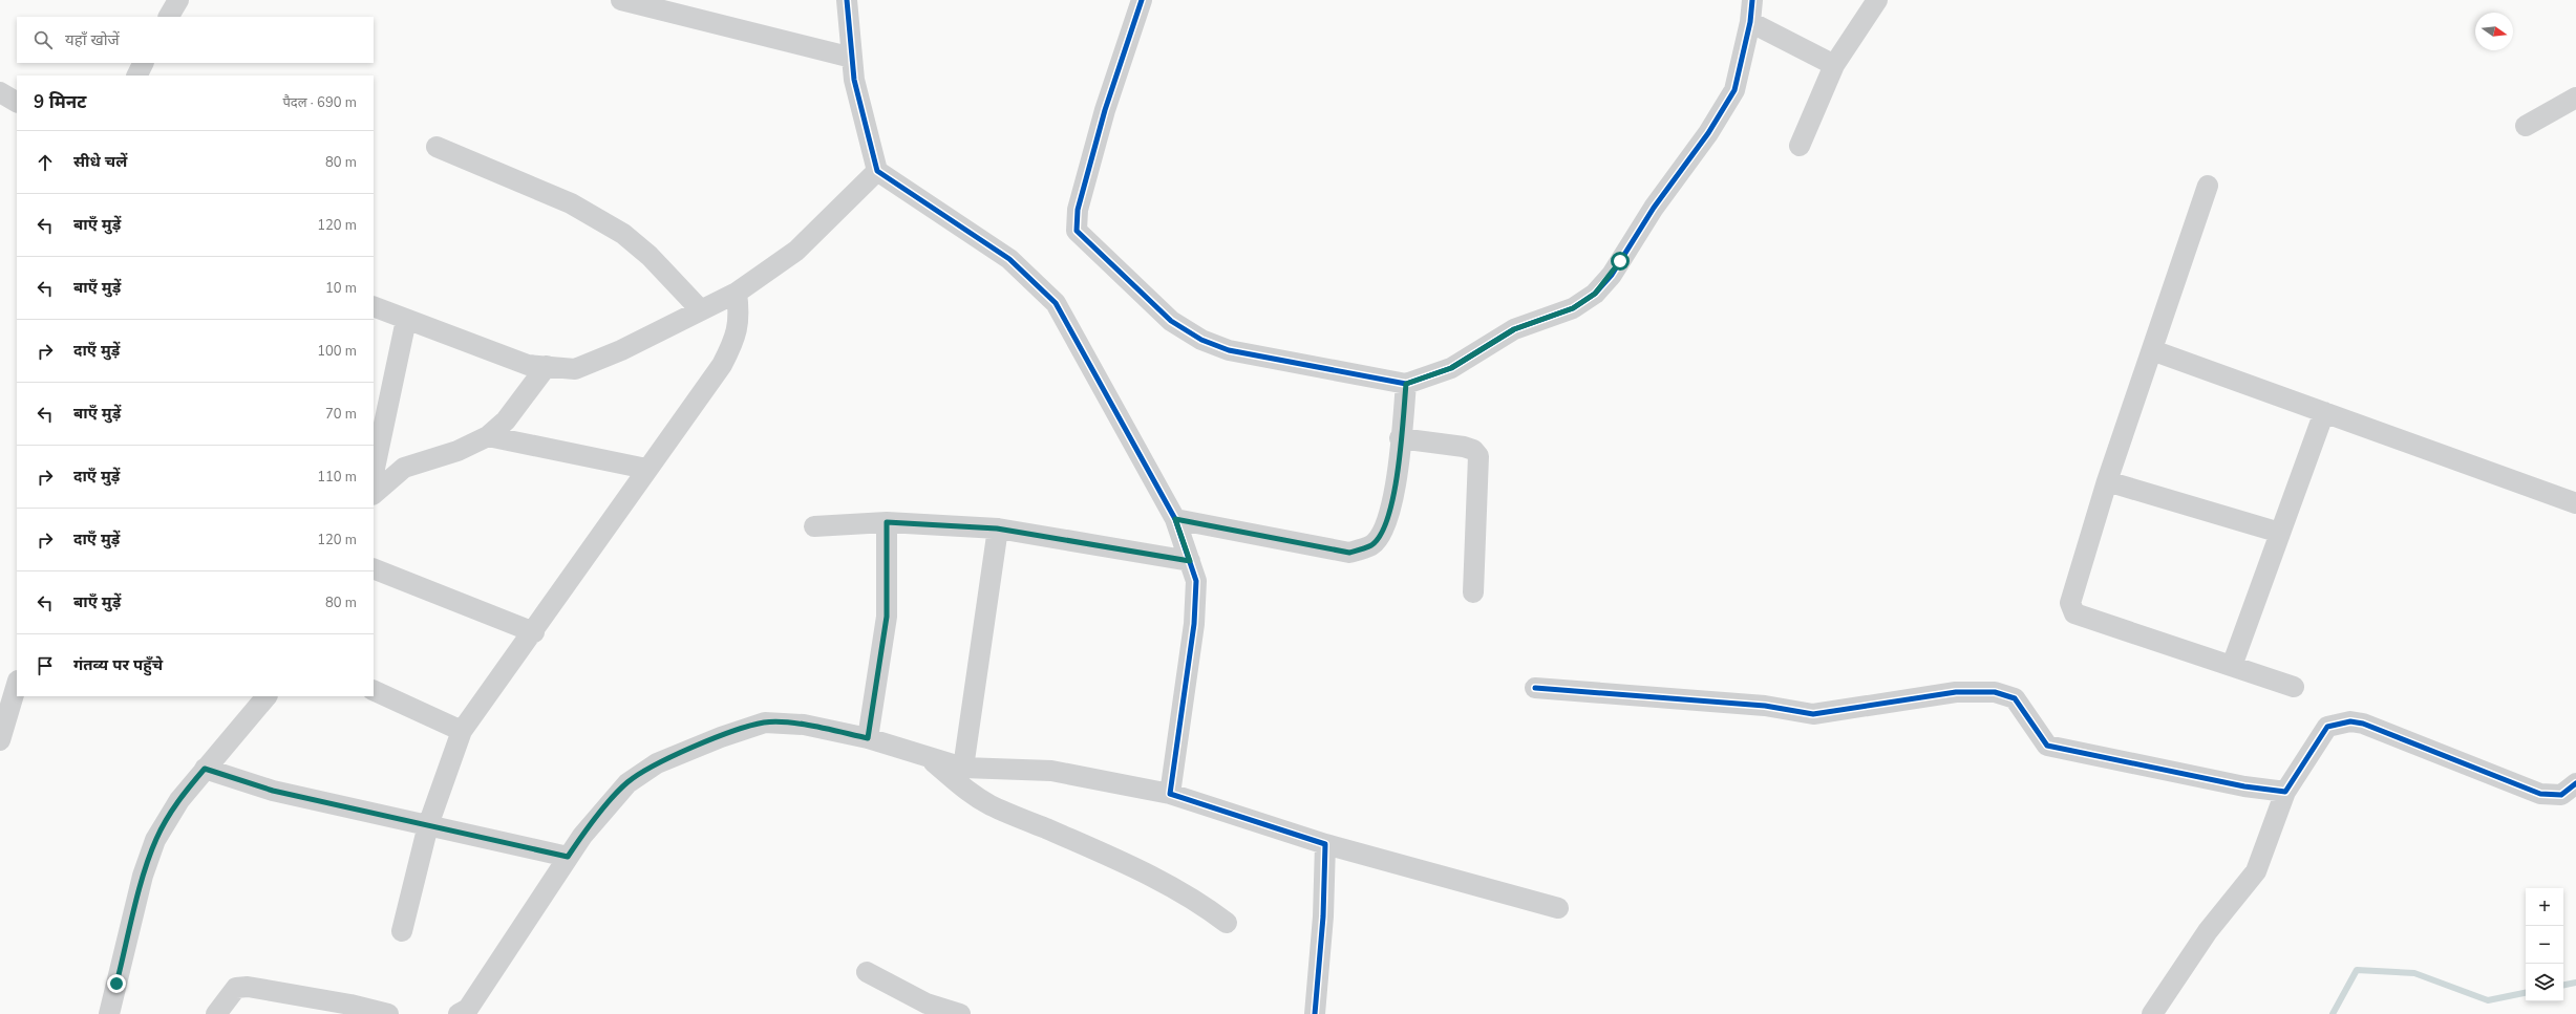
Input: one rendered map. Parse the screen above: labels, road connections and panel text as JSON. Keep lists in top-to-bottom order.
{
  "north": "right",
  "page": {
    "search": "यहाँ खोजें",
    "heading": ["9 मिनट", "पैदल · 690 m"],
    "list": [
      ["सीधे चलें", "80 m"],
      ["बाएँ मुड़ें", "120 m"],
      ["बाएँ मुड़ें", "10 m"],
      ["दाएँ मुड़ें", "100 m"],
      ["बाएँ मुड़ें", "70 m"],
      ["दाएँ मुड़ें", "110 m"],
      ["दाएँ मुड़ें", "120 m"],
      ["बाएँ मुड़ें", "80 m"],
      "गंतव्य पर पहुँचे"
    ],
    "map_buttons": ["+", "−"]
  }
}
